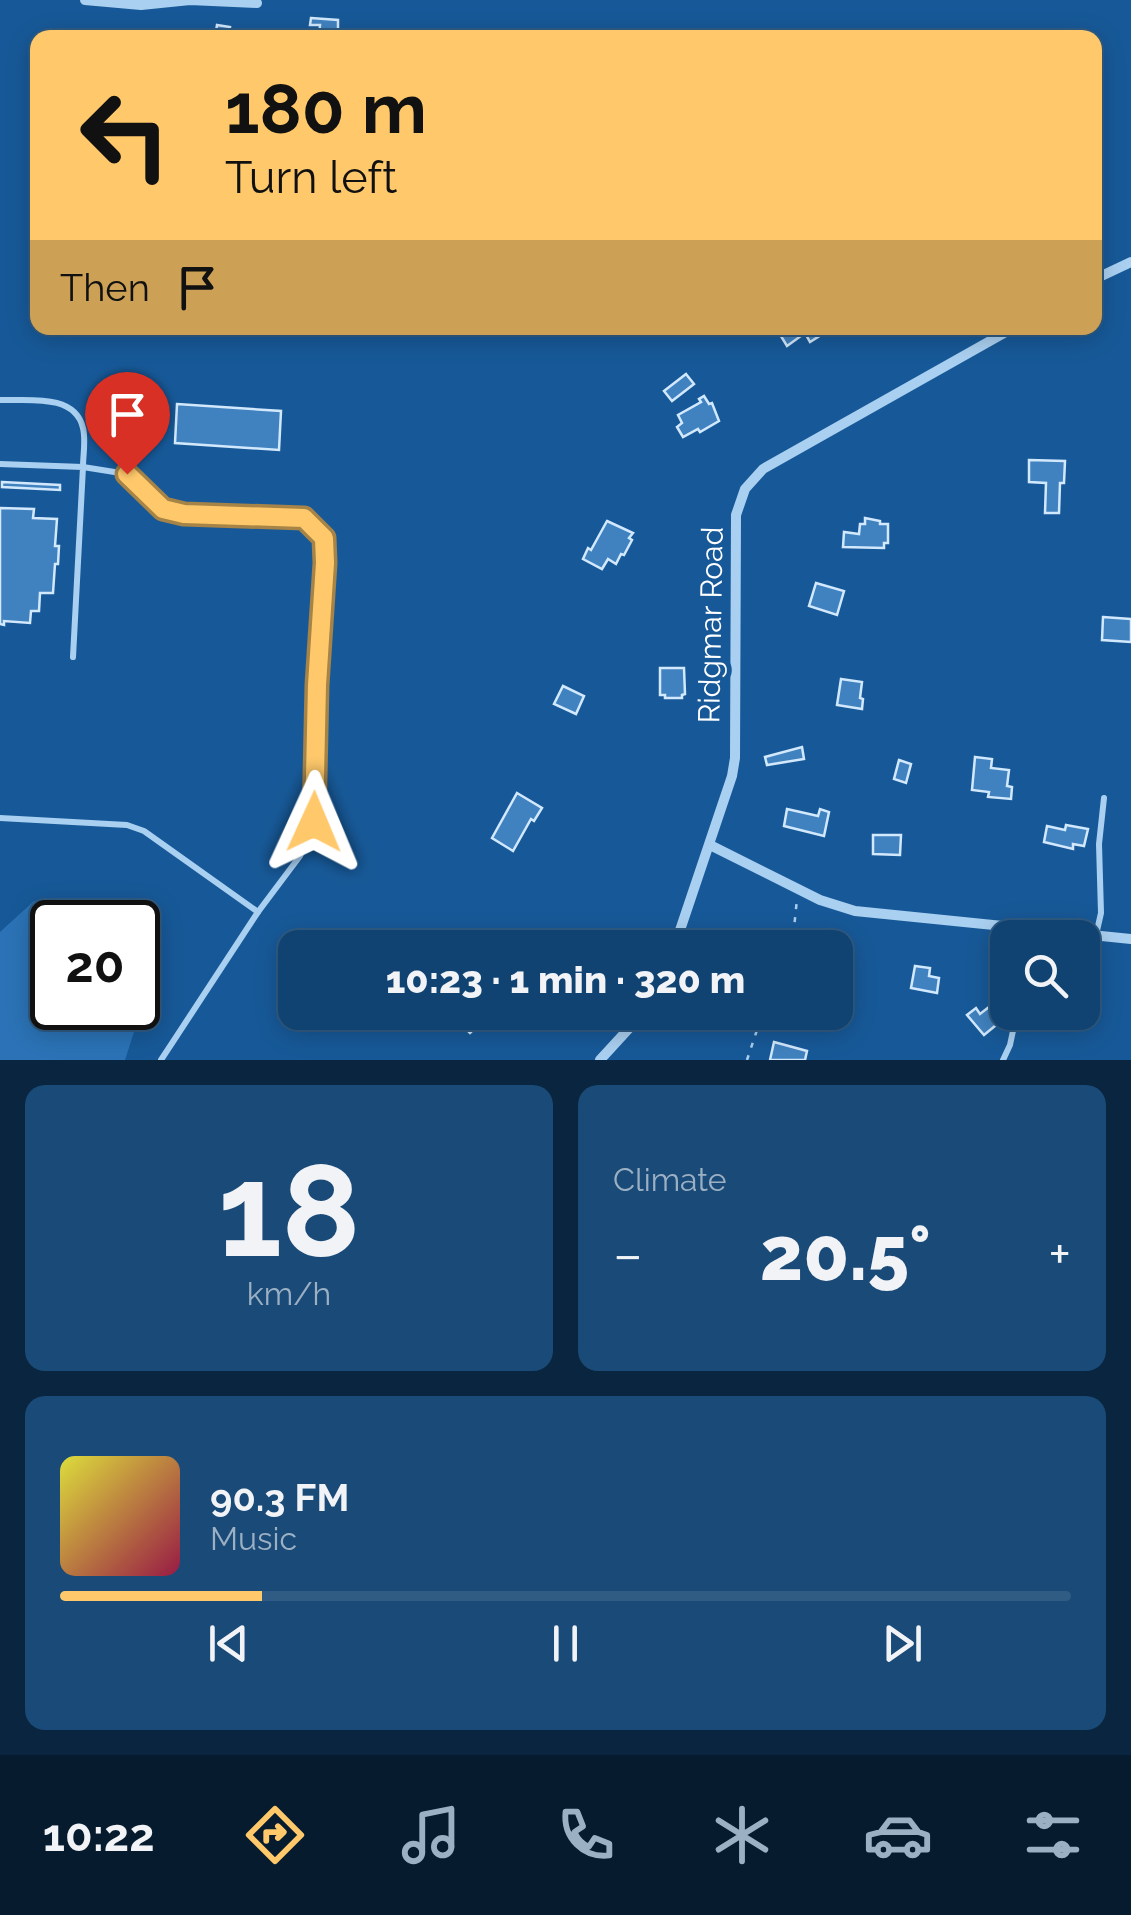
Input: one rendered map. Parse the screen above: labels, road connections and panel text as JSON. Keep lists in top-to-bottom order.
{
  "streets": {
    "street": ["Ridgmar Road"]
  },
  "page": {
    "turn": ["180 m", "Turn left"],
    "then": "Then",
    "limit": "20",
    "trip": "10:23 · 1 min · 320 m",
    "tile": [
      ["18", "km/h"],
      "Climate"
    ],
    "heat": ["−", "20.5°", "+"],
    "song": ["90.3 FM", "Music"],
    "tabs": "10:22"
  }
}
